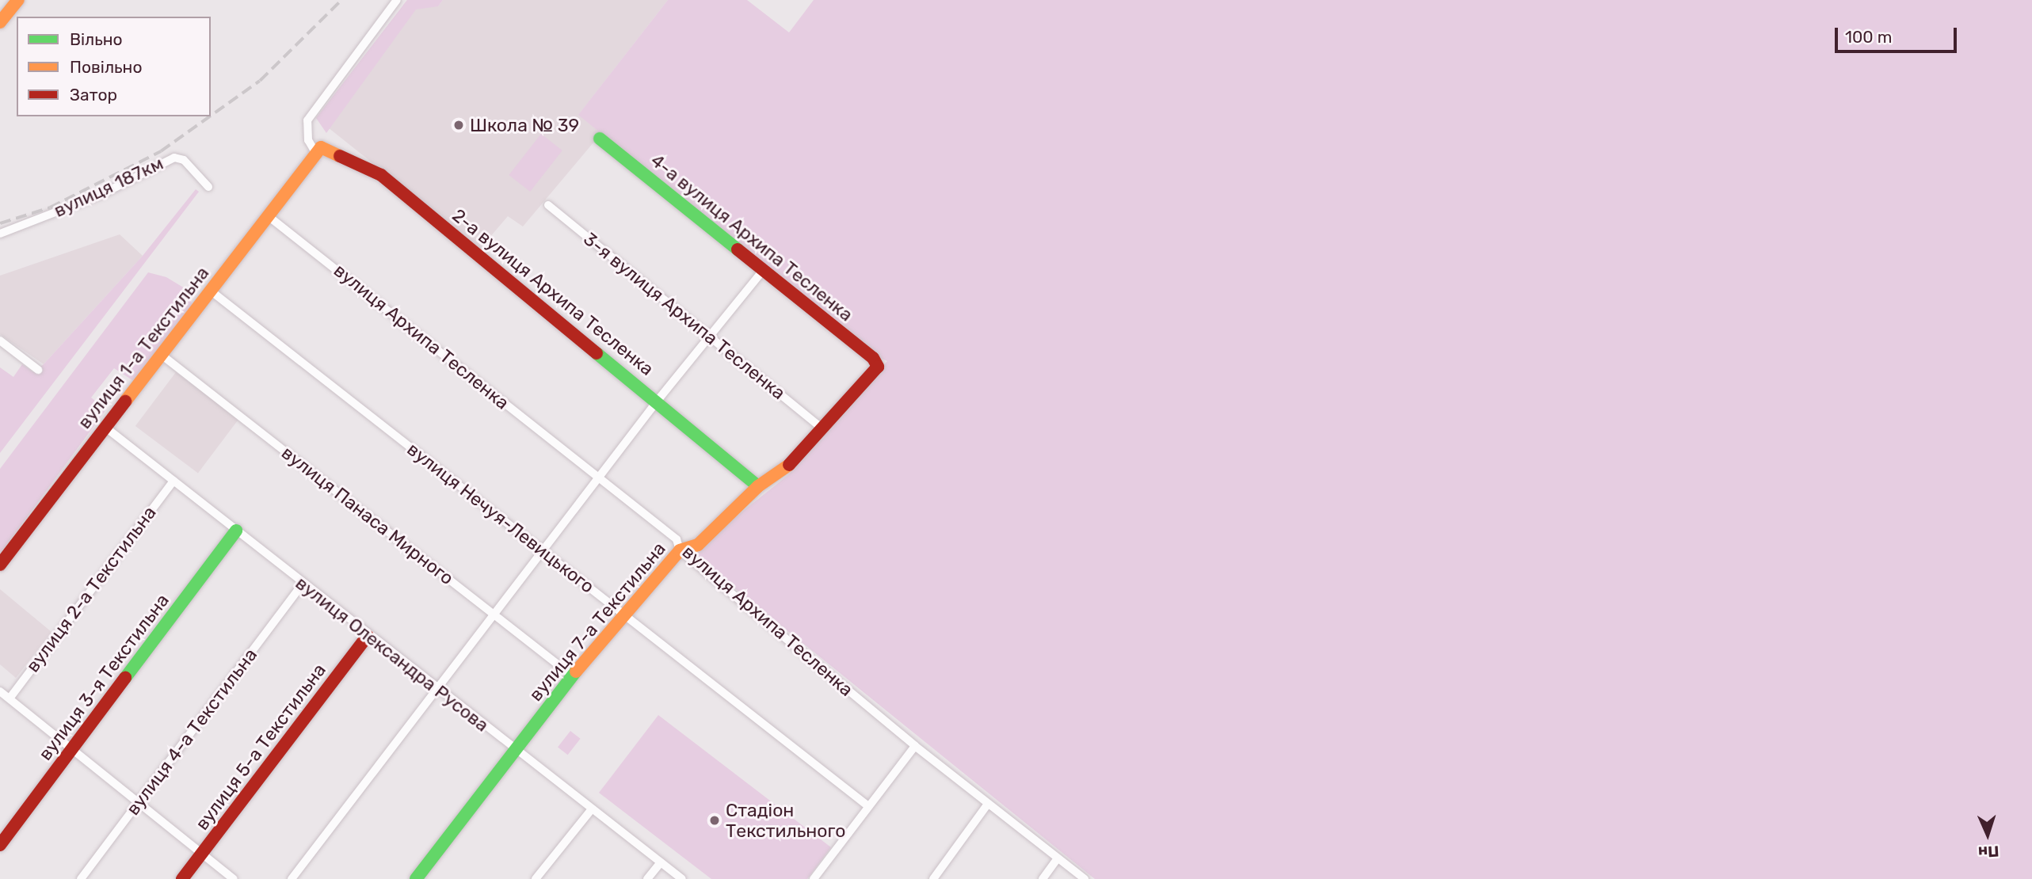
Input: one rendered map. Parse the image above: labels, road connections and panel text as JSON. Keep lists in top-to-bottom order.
{
  "streets": {
    "street": [
      "вулиця 187км",
      "4-а вулиця Архипа Тесленка",
      "2-а вулиця Архипа Тесленка",
      "3-я вулиця Архипа Тесленка",
      "вулиця Архипа Тесленка",
      "вулиця 1-а Текстильна",
      "вулиця Панаса Мирного",
      "вулиця Нечуя-Левицького",
      "вулиця 2-а Текстильна",
      "вулиця 7-а Текстильна",
      "вулиця Олександра Русова",
      "вулиця 3-я Текстильна",
      "вулиця 4-а Текстильна",
      "вулиця 5-а Текстильна"
    ]
  },
  "crossings": [
    ["4-а вулиця Архипа Тесленка", "вулиця 7-а Текстильна"],
    ["2-а вулиця Архипа Тесленка", "вулиця 1-а Текстильна"],
    ["2-а вулиця Архипа Тесленка", "вулиця 7-а Текстильна"],
    ["3-я вулиця Архипа Тесленка", "вулиця 7-а Текстильна"],
    ["вулиця Архипа Тесленка", "вулиця 1-а Текстильна"],
    ["вулиця Архипа Тесленка", "вулиця 7-а Текстильна"],
    ["вулиця 1-а Текстильна", "вулиця Панаса Мирного"],
    ["вулиця 1-а Текстильна", "вулиця Нечуя-Левицького"],
    ["вулиця 1-а Текстильна", "вулиця Олександра Русова"],
    ["вулиця Панаса Мирного", "вулиця 7-а Текстильна"],
    ["вулиця Нечуя-Левицького", "вулиця 7-а Текстильна"],
    ["вулиця 2-а Текстильна", "вулиця Олександра Русова"],
    ["вулиця 7-а Текстильна", "вулиця Олександра Русова"],
    ["вулиця Олександра Русова", "вулиця 3-я Текстильна"],
    ["вулиця Олександра Русова", "вулиця 4-а Текстильна"],
    ["вулиця Олександра Русова", "вулиця 5-а Текстильна"]
  ],
  "places": ["Школа № 39", "Стадіон Текстильного"],
  "legend": ["Вільно", "Повільно", "Затор"],
  "scale_bar": "100 m",
  "north": "bottom"
}
